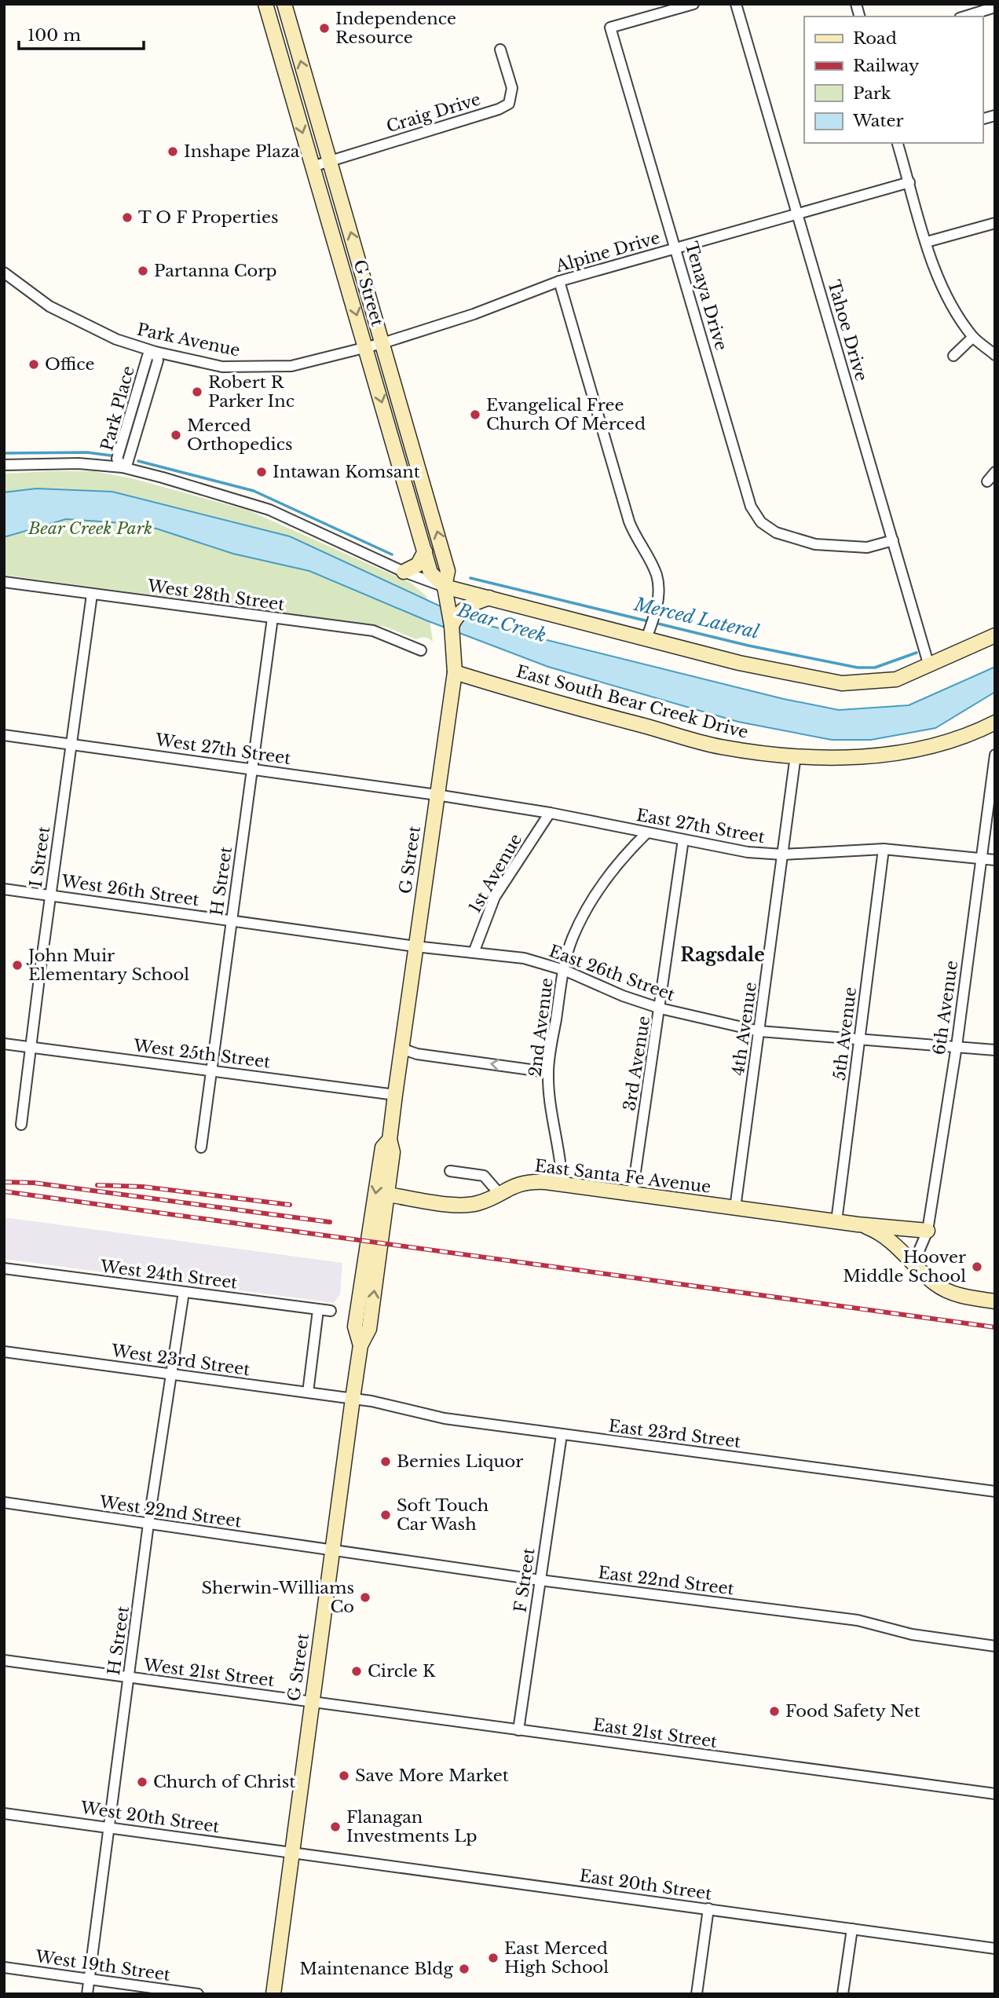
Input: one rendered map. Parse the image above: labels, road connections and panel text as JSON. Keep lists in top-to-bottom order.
{
  "streets": {
    "main road": ["G Street", "East South Bear Creek Drive", "East Santa Fe Avenue"],
    "street": [
      "Craig Drive",
      "Alpine Drive",
      "Tenaya Drive",
      "Tahoe Drive",
      "Park Avenue",
      "Park Place",
      "West 28th Street",
      "West 27th Street",
      "East 27th Street",
      "I Street",
      "1st Avenue",
      "H Street",
      "West 26th Street",
      "East 26th Street",
      "6th Avenue",
      "2nd Avenue",
      "4th Avenue",
      "5th Avenue",
      "West 25th Street",
      "3rd Avenue",
      "West 24th Street",
      "West 23rd Street",
      "East 23rd Street",
      "West 22nd Street",
      "F Street",
      "East 22nd Street",
      "West 21st Street",
      "East 21st Street",
      "West 20th Street",
      "East 20th Street",
      "West 19th Street"
    ]
  },
  "crossings": [
    ["Craig Drive", "G Street"],
    ["Alpine Drive", "G Street"],
    ["Alpine Drive", "Tenaya Drive"],
    ["Alpine Drive", "Tahoe Drive"],
    ["Alpine Drive", "Park Avenue"],
    ["G Street", "Park Avenue"],
    ["G Street", "East South Bear Creek Drive"],
    ["G Street", "West 27th Street"],
    ["G Street", "East 27th Street"],
    ["G Street", "West 26th Street"],
    ["G Street", "East 26th Street"],
    ["G Street", "West 25th Street"],
    ["G Street", "East Santa Fe Avenue"],
    ["G Street", "West 23rd Street"],
    ["G Street", "East 23rd Street"],
    ["G Street", "West 22nd Street"],
    ["G Street", "East 22nd Street"],
    ["G Street", "West 21st Street"],
    ["G Street", "East 21st Street"],
    ["G Street", "West 20th Street"],
    ["G Street", "East 20th Street"],
    ["Tenaya Drive", "Tahoe Drive"],
    ["Park Avenue", "Park Place"],
    ["West 28th Street", "I Street"],
    ["West 28th Street", "H Street"],
    ["East South Bear Creek Drive", "4th Avenue"],
    ["West 27th Street", "East 27th Street"],
    ["West 27th Street", "I Street"],
    ["West 27th Street", "H Street"],
    ["East 27th Street", "1st Avenue"],
    ["East 27th Street", "6th Avenue"],
    ["East 27th Street", "2nd Avenue"],
    ["East 27th Street", "4th Avenue"],
    ["East 27th Street", "5th Avenue"],
    ["East 27th Street", "3rd Avenue"],
    ["I Street", "West 26th Street"],
    ["I Street", "West 25th Street"],
    ["1st Avenue", "East 26th Street"],
    ["H Street", "West 26th Street"],
    ["H Street", "West 25th Street"],
    ["H Street", "West 24th Street"],
    ["H Street", "West 23rd Street"],
    ["H Street", "West 22nd Street"],
    ["H Street", "West 21st Street"],
    ["H Street", "West 20th Street"],
    ["H Street", "West 19th Street"],
    ["West 26th Street", "East 26th Street"],
    ["East 26th Street", "6th Avenue"],
    ["East 26th Street", "2nd Avenue"],
    ["East 26th Street", "4th Avenue"],
    ["East 26th Street", "5th Avenue"],
    ["East 26th Street", "3rd Avenue"],
    ["6th Avenue", "East Santa Fe Avenue"],
    ["2nd Avenue", "East Santa Fe Avenue"],
    ["4th Avenue", "East Santa Fe Avenue"],
    ["5th Avenue", "East Santa Fe Avenue"],
    ["3rd Avenue", "East Santa Fe Avenue"],
    ["West 23rd Street", "East 23rd Street"],
    ["East 23rd Street", "F Street"],
    ["West 22nd Street", "East 22nd Street"],
    ["F Street", "East 22nd Street"],
    ["F Street", "East 21st Street"],
    ["West 21st Street", "East 21st Street"],
    ["West 20th Street", "East 20th Street"]
  ],
  "districts": ["Ragsdale"],
  "water": ["Merced Lateral", "Bear Creek"],
  "parks": ["Bear Creek Park"],
  "places": [
    "Independence Resource",
    "Inshape Plaza",
    "T O F Properties",
    "Partanna Corp",
    "Office",
    "Robert R Parker Inc",
    "Evangelical Free Church Of Merced",
    "Merced Orthopedics",
    "Intawan Komsant",
    "John Muir Elementary School",
    "Hoover Middle School",
    "Bernies Liquor",
    "Soft Touch Car Wash",
    "Sherwin-Williams Co",
    "Circle K",
    "Food Safety Net",
    "Save More Market",
    "Church of Christ",
    "Flanagan Investments Lp",
    "East Merced High School",
    "Maintenance Bldg"
  ],
  "legend": [
    "Road",
    "Railway",
    "Park",
    "Water"
  ],
  "scale_bar": "100 m"
}
